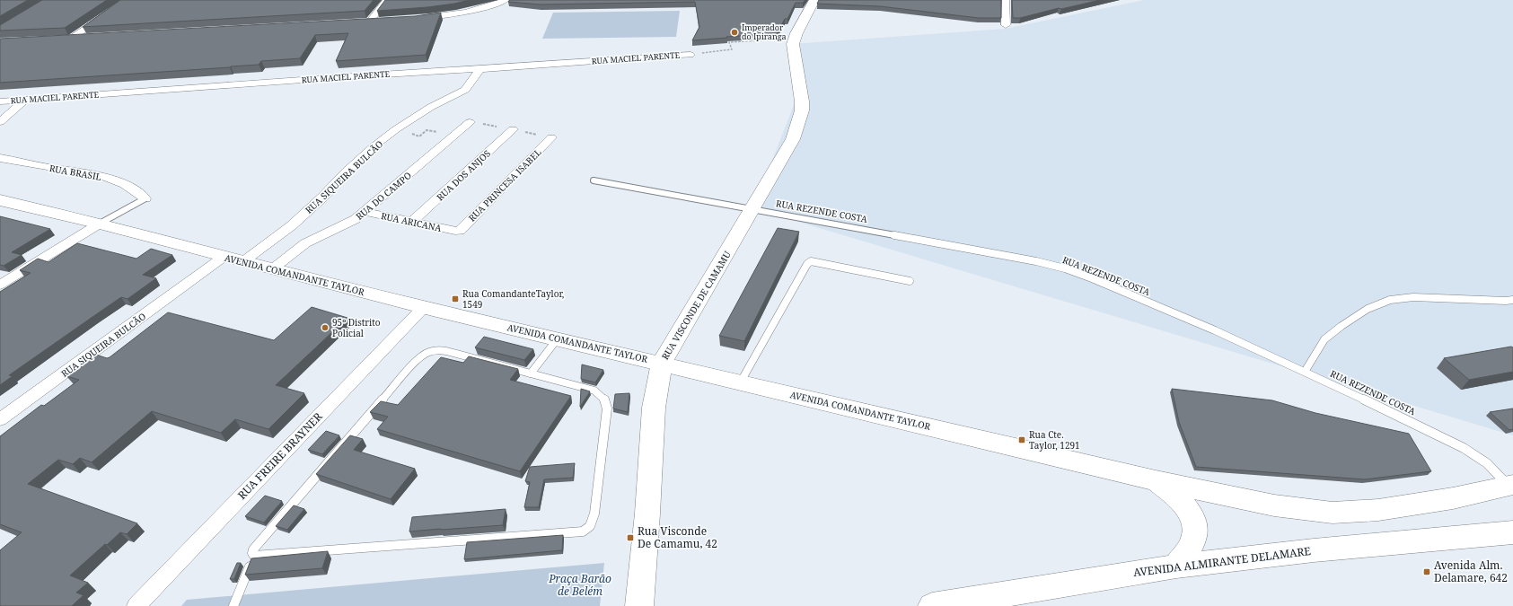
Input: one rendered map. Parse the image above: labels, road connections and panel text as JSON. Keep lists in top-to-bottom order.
{
  "streets": {
    "main road": ["AVENIDA COMANDANTE TAYLOR", "RUA VISCONDE DE CAMAMU", "AVENIDA ALMIRANTE DELAMARE"],
    "street": [
      "RUA MACIEL PARENTE",
      "RUA BRASIL",
      "RUA DOS ANJOS",
      "RUA SIQUEIRA BULCÃO",
      "RUA PRINCESA ISABEL",
      "RUA DO CAMPO",
      "RUA ARICANA",
      "RUA FREIRE BRAYNER"
    ],
    "lane": ["RUA REZENDE COSTA"]
  },
  "crossings": [
    ["RUA MACIEL PARENTE", "RUA SIQUEIRA BULCÃO"],
    ["RUA DOS ANJOS", "RUA ARICANA"],
    ["RUA SIQUEIRA BULCÃO", "AVENIDA COMANDANTE TAYLOR"],
    ["RUA PRINCESA ISABEL", "RUA ARICANA"],
    ["RUA DO CAMPO", "RUA ARICANA"],
    ["RUA DO CAMPO", "AVENIDA COMANDANTE TAYLOR"],
    ["RUA REZENDE COSTA", "RUA VISCONDE DE CAMAMU"],
    ["AVENIDA COMANDANTE TAYLOR", "RUA VISCONDE DE CAMAMU"],
    ["AVENIDA COMANDANTE TAYLOR", "RUA FREIRE BRAYNER"]
  ],
  "parks": ["Praça Barão de Belém"],
  "places": {
    "other": ["Imperador do Ipiranga", "95º Distrito Policial"],
    "transit": [
      "Rua ComandanteTaylor, 1549",
      "Rua Cte. Taylor, 1291",
      "Rua Visconde De Camamu, 42",
      "Avenida Alm. Delamare, 642"
    ]
  }
}
